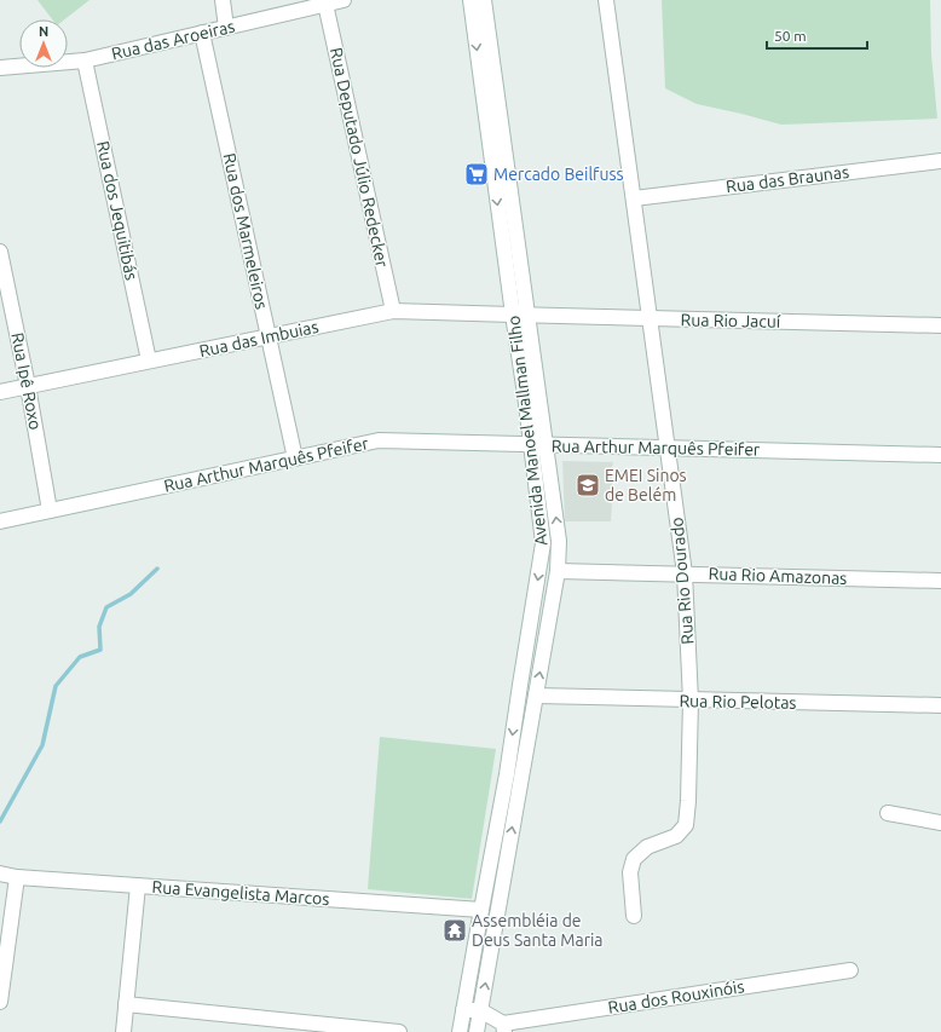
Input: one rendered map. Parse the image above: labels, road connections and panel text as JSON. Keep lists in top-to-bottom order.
{
  "streets": {
    "street": [
      "Rua das Aroeiras",
      "Rua Deputado Júlio Redecker",
      "Rua das Braunas",
      "Rua dos Jequitibás",
      "Rua dos Marmeleiros",
      "Rua Rio Jacuí",
      "Rua das Imbuias",
      "Rua Ipê Roxo",
      "Avenida Manoel Mallman Filho",
      "Rua Arthur Marquês Pfeifer",
      "Rua Rio Amazonas",
      "Rua Rio Dourado",
      "Rua Rio Pelotas",
      "Rua Evangelista Marcos",
      "Rua dos Rouxinóis"
    ]
  },
  "crossings": [
    ["Rua das Aroeiras", "Rua Deputado Júlio Redecker"],
    ["Rua das Aroeiras", "Rua dos Jequitibás"],
    ["Rua das Aroeiras", "Rua dos Marmeleiros"],
    ["Rua Deputado Júlio Redecker", "Rua das Imbuias"],
    ["Rua das Braunas", "Rua Rio Dourado"],
    ["Rua dos Jequitibás", "Rua das Imbuias"],
    ["Rua dos Marmeleiros", "Rua das Imbuias"],
    ["Rua dos Marmeleiros", "Rua Arthur Marquês Pfeifer"],
    ["Rua Rio Jacuí", "Rua das Imbuias"],
    ["Rua Rio Jacuí", "Avenida Manoel Mallman Filho"],
    ["Rua Rio Jacuí", "Rua Rio Dourado"],
    ["Rua das Imbuias", "Rua Ipê Roxo"],
    ["Rua das Imbuias", "Avenida Manoel Mallman Filho"],
    ["Rua Ipê Roxo", "Rua Arthur Marquês Pfeifer"],
    ["Avenida Manoel Mallman Filho", "Rua Arthur Marquês Pfeifer"],
    ["Avenida Manoel Mallman Filho", "Rua Rio Amazonas"],
    ["Avenida Manoel Mallman Filho", "Rua Rio Pelotas"],
    ["Avenida Manoel Mallman Filho", "Rua Evangelista Marcos"],
    ["Rua Arthur Marquês Pfeifer", "Rua Rio Dourado"],
    ["Rua Rio Amazonas", "Rua Rio Dourado"],
    ["Rua Rio Dourado", "Rua Rio Pelotas"]
  ],
  "places": {
    "supermarket": ["Mercado Beilfuss"],
    "school or university": ["EMEI Sinos de Belém"],
    "temple": ["Assembléia de Deus Santa Maria"]
  },
  "scale_bar": "50 m",
  "north": "top"
}
